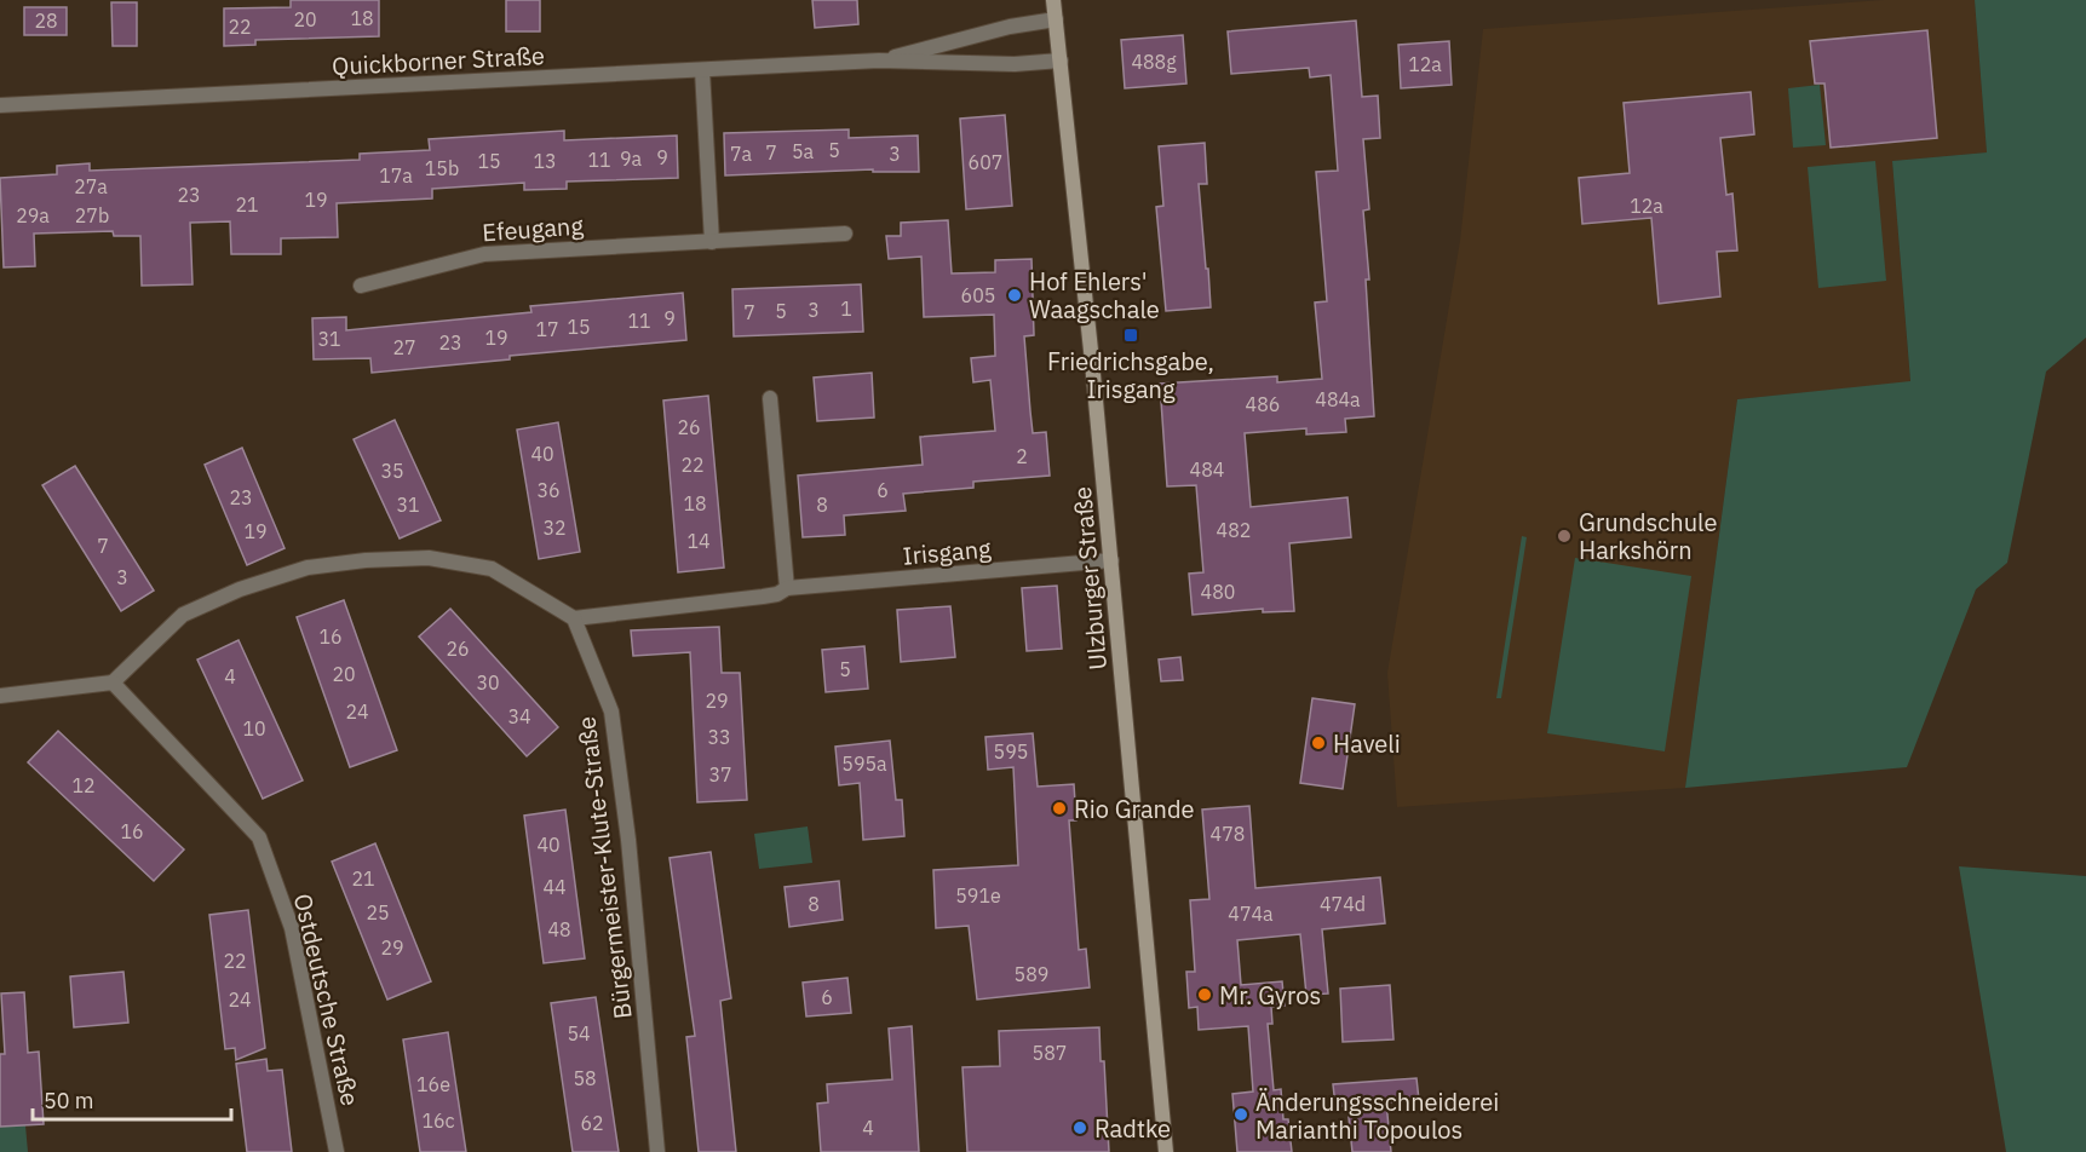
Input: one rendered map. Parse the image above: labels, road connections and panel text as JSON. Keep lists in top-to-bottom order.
{
  "streets": {
    "main road": ["Ulzburger Straße"],
    "street": [
      "Quickborner Straße",
      "Efeugang",
      "Irisgang",
      "Bürgermeister-Klute-Straße",
      "Ostdeutsche Straße"
    ]
  },
  "crossings": [
    ["Quickborner Straße", "Ulzburger Straße"],
    ["Irisgang", "Ulzburger Straße"],
    ["Irisgang", "Bürgermeister-Klute-Straße"]
  ],
  "places": {
    "other": [
      "Hof Ehlers' Waagschale",
      "Grundschule Harkshörn",
      "Haveli",
      "Rio Grande",
      "Mr. Gyros",
      "Änderungsschneiderei Marianthi Topoulos",
      "Radtke"
    ],
    "transit": ["Friedrichsgabe, Irisgang"]
  },
  "house_numbers": [
    "18",
    "20",
    "28",
    "22",
    "488g",
    "12a",
    "5",
    "5a",
    "7",
    "7a",
    "3",
    "9",
    "9a",
    "11",
    "15",
    "13",
    "607",
    "15b",
    "17a",
    "27a",
    "23",
    "19",
    "21",
    "12a",
    "29a",
    "27b",
    "605",
    "1",
    "3",
    "5",
    "7",
    "9",
    "11",
    "15",
    "17",
    "19",
    "31",
    "23",
    "27",
    "484a",
    "486",
    "26",
    "40",
    "2",
    "22",
    "484",
    "35",
    "36",
    "6",
    "23",
    "18",
    "31",
    "8",
    "32",
    "482",
    "19",
    "14",
    "7",
    "3",
    "480",
    "16",
    "26",
    "5",
    "20",
    "4",
    "30",
    "29",
    "24",
    "34",
    "10",
    "33",
    "595",
    "595a",
    "37",
    "12",
    "16",
    "478",
    "40",
    "21",
    "44",
    "591e",
    "8",
    "474d",
    "25",
    "474a",
    "48",
    "29",
    "22",
    "589",
    "6",
    "24",
    "54",
    "587",
    "58",
    "16e",
    "16c",
    "62",
    "4"
  ],
  "scale_bar": "50 m"
}
